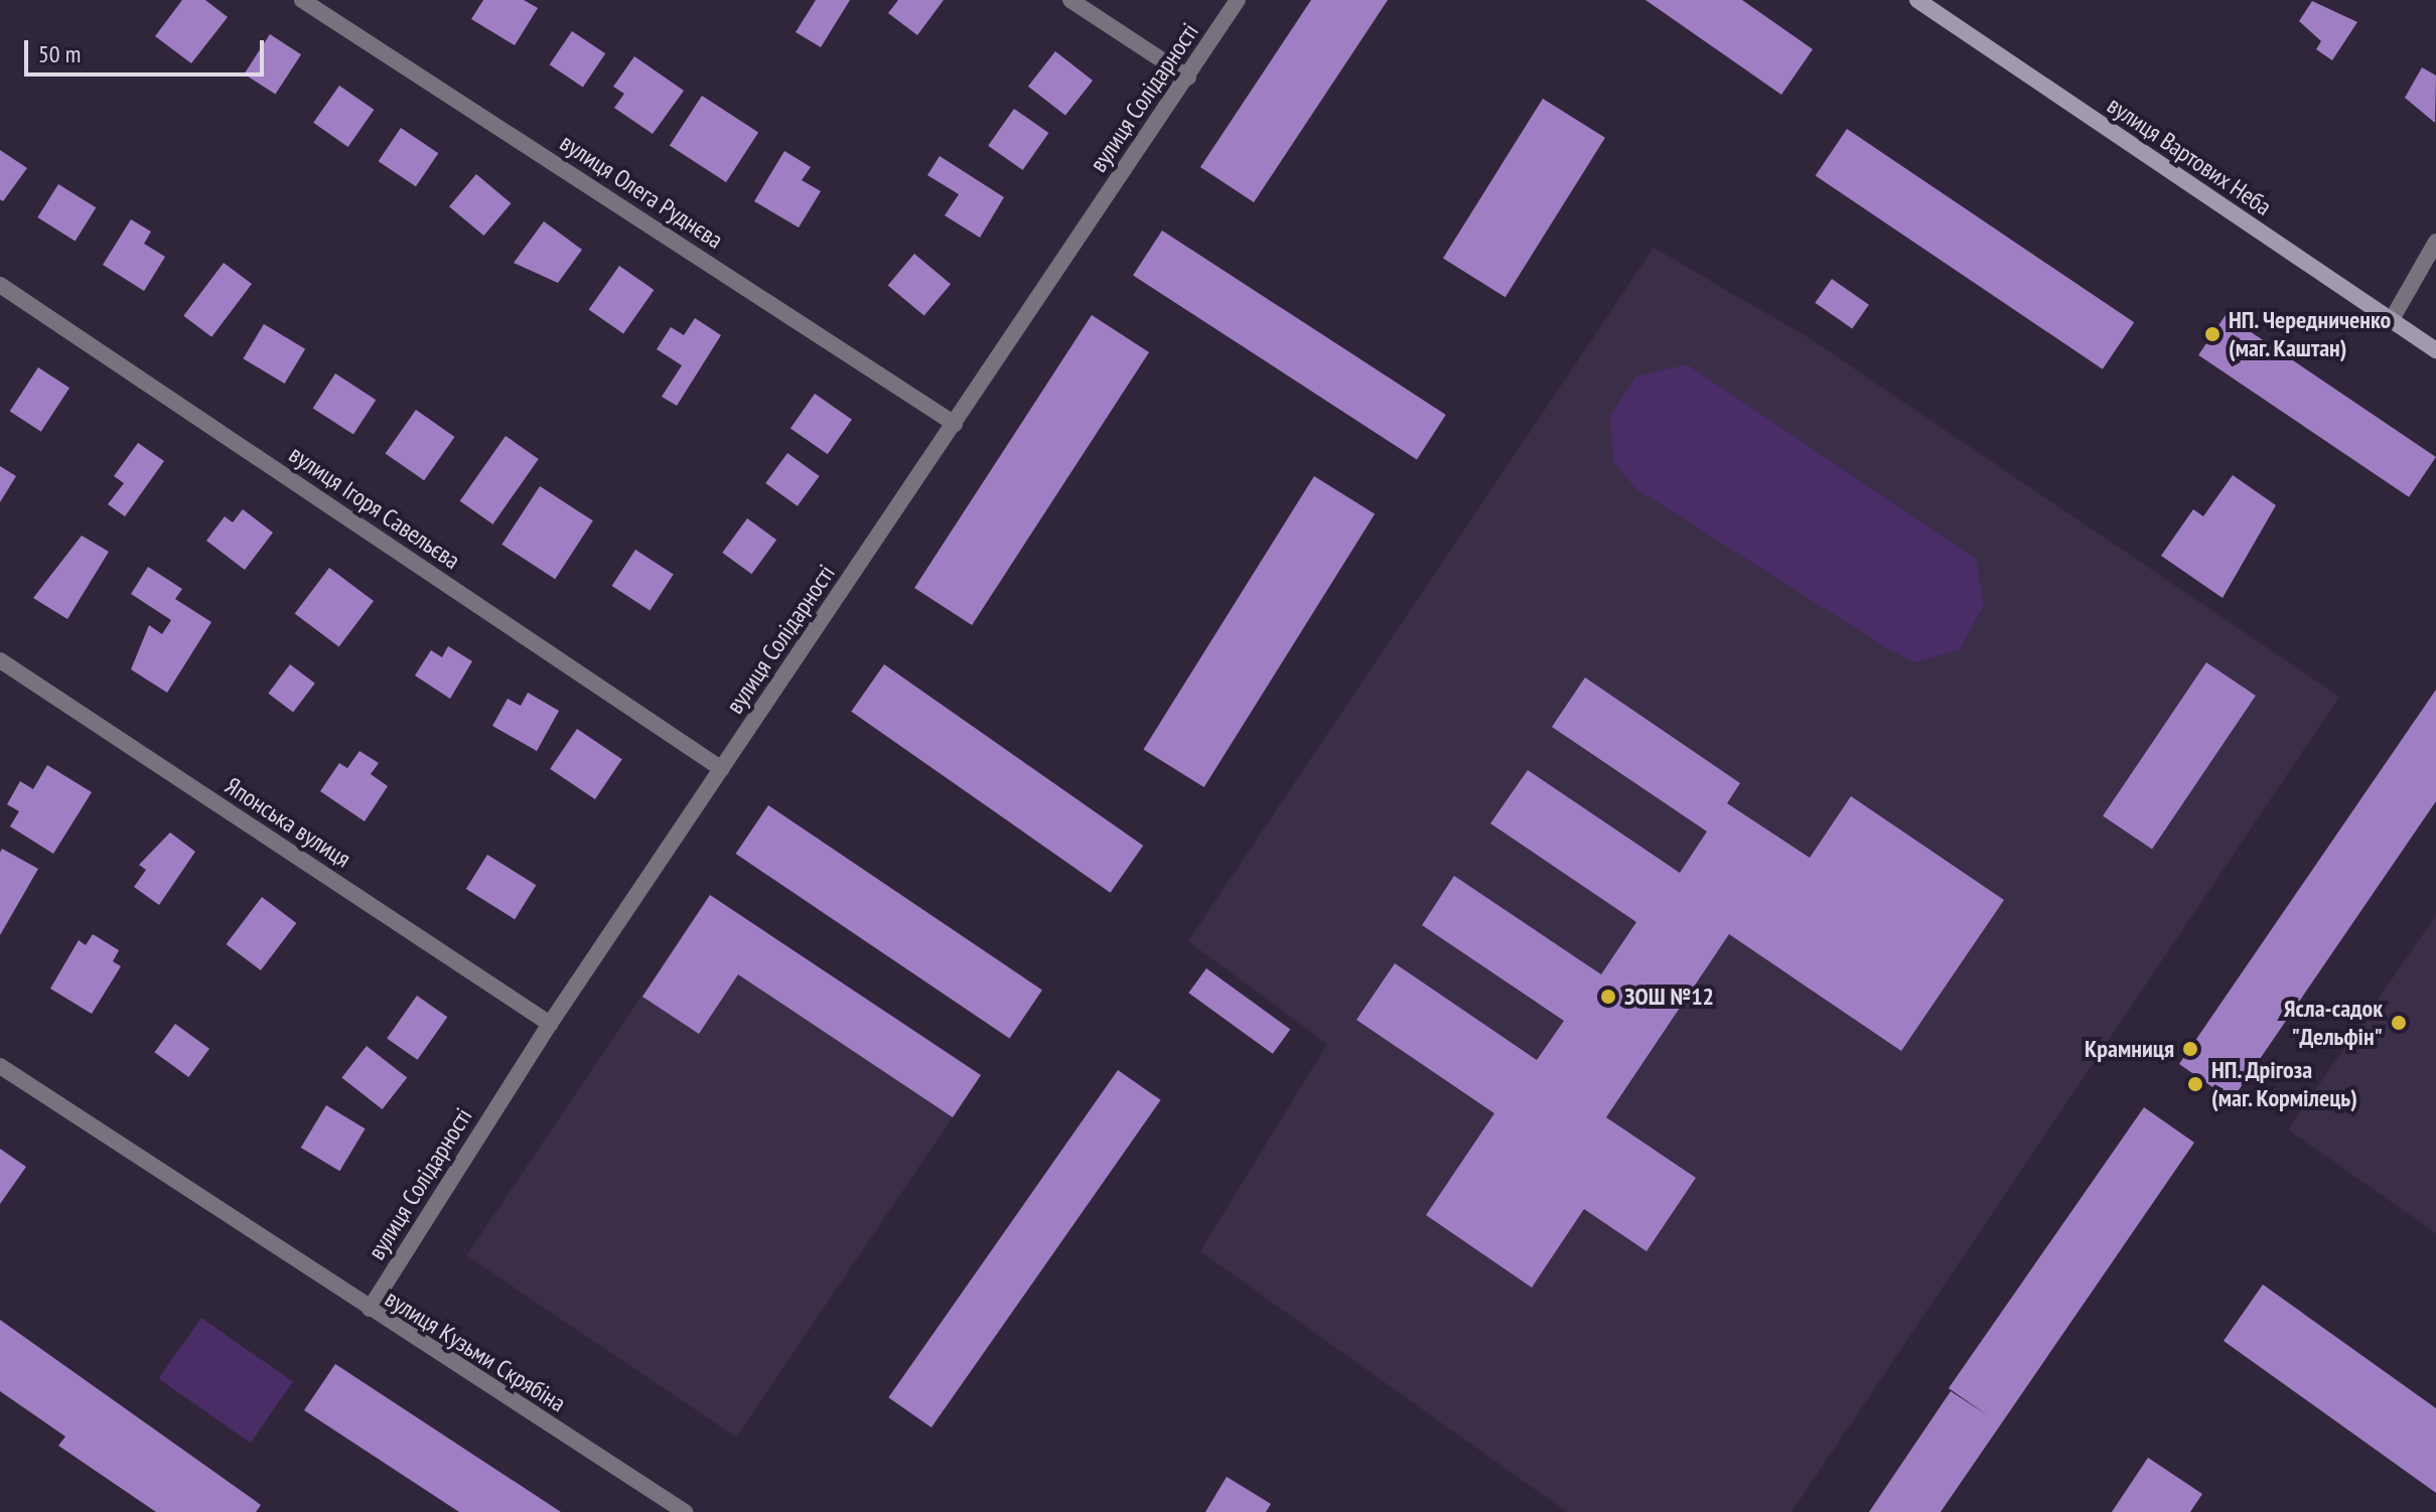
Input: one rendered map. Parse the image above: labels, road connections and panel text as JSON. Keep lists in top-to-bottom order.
{
  "streets": {
    "street": [
      "вулиця Солідарності",
      "вулиця Вартових Неба",
      "вулиця Олега Руднєва",
      "вулиця Ігоря Савельєва",
      "Японська вулиця",
      "вулиця Кузьми Скрябіна"
    ]
  },
  "crossings": [
    ["вулиця Солідарності", "вулиця Олега Руднєва"],
    ["вулиця Солідарності", "вулиця Ігоря Савельєва"],
    ["вулиця Солідарності", "Японська вулиця"]
  ],
  "places": [
    "НП. Чередниченко (маг. Каштан)",
    "ЗОШ №12",
    "Ясла-садок \"Дельфін\"",
    "Крамниця",
    "НП. Дрігоза (маг. Кормілець)"
  ],
  "scale_bar": "50 m"
}
